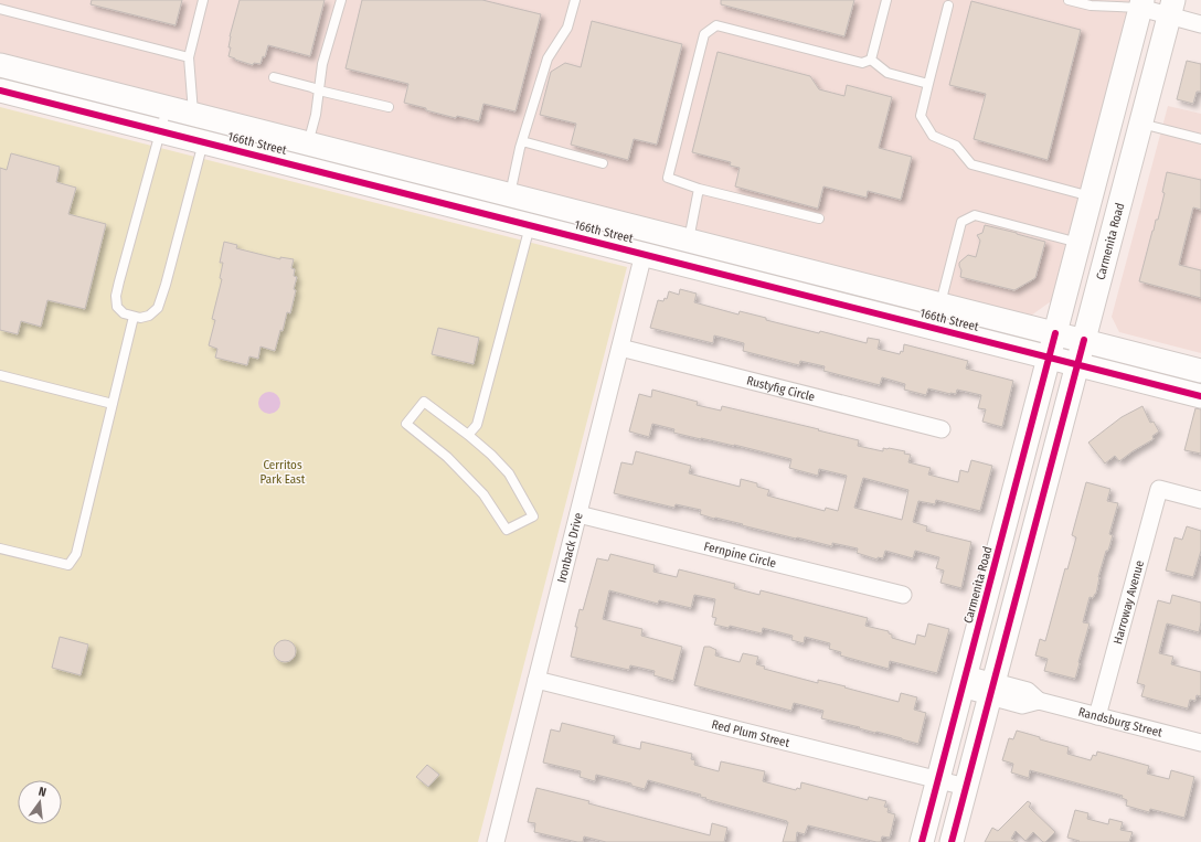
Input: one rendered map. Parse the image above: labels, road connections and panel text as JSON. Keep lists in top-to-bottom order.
{
  "streets": {
    "street": [
      "166th Street",
      "Carmenita Road",
      "Rustyfig Circle",
      "Ironback Drive",
      "Fernpine Circle",
      "Harroway Avenue",
      "Randsburg Street",
      "Red Plum Street"
    ]
  },
  "crossings": [
    ["166th Street", "Carmenita Road"],
    ["166th Street", "Ironback Drive"],
    ["Carmenita Road", "Randsburg Street"],
    ["Carmenita Road", "Red Plum Street"],
    ["Rustyfig Circle", "Ironback Drive"],
    ["Ironback Drive", "Fernpine Circle"],
    ["Ironback Drive", "Red Plum Street"],
    ["Harroway Avenue", "Randsburg Street"]
  ],
  "parks": ["Cerritos Park East"],
  "north": "top"
}
